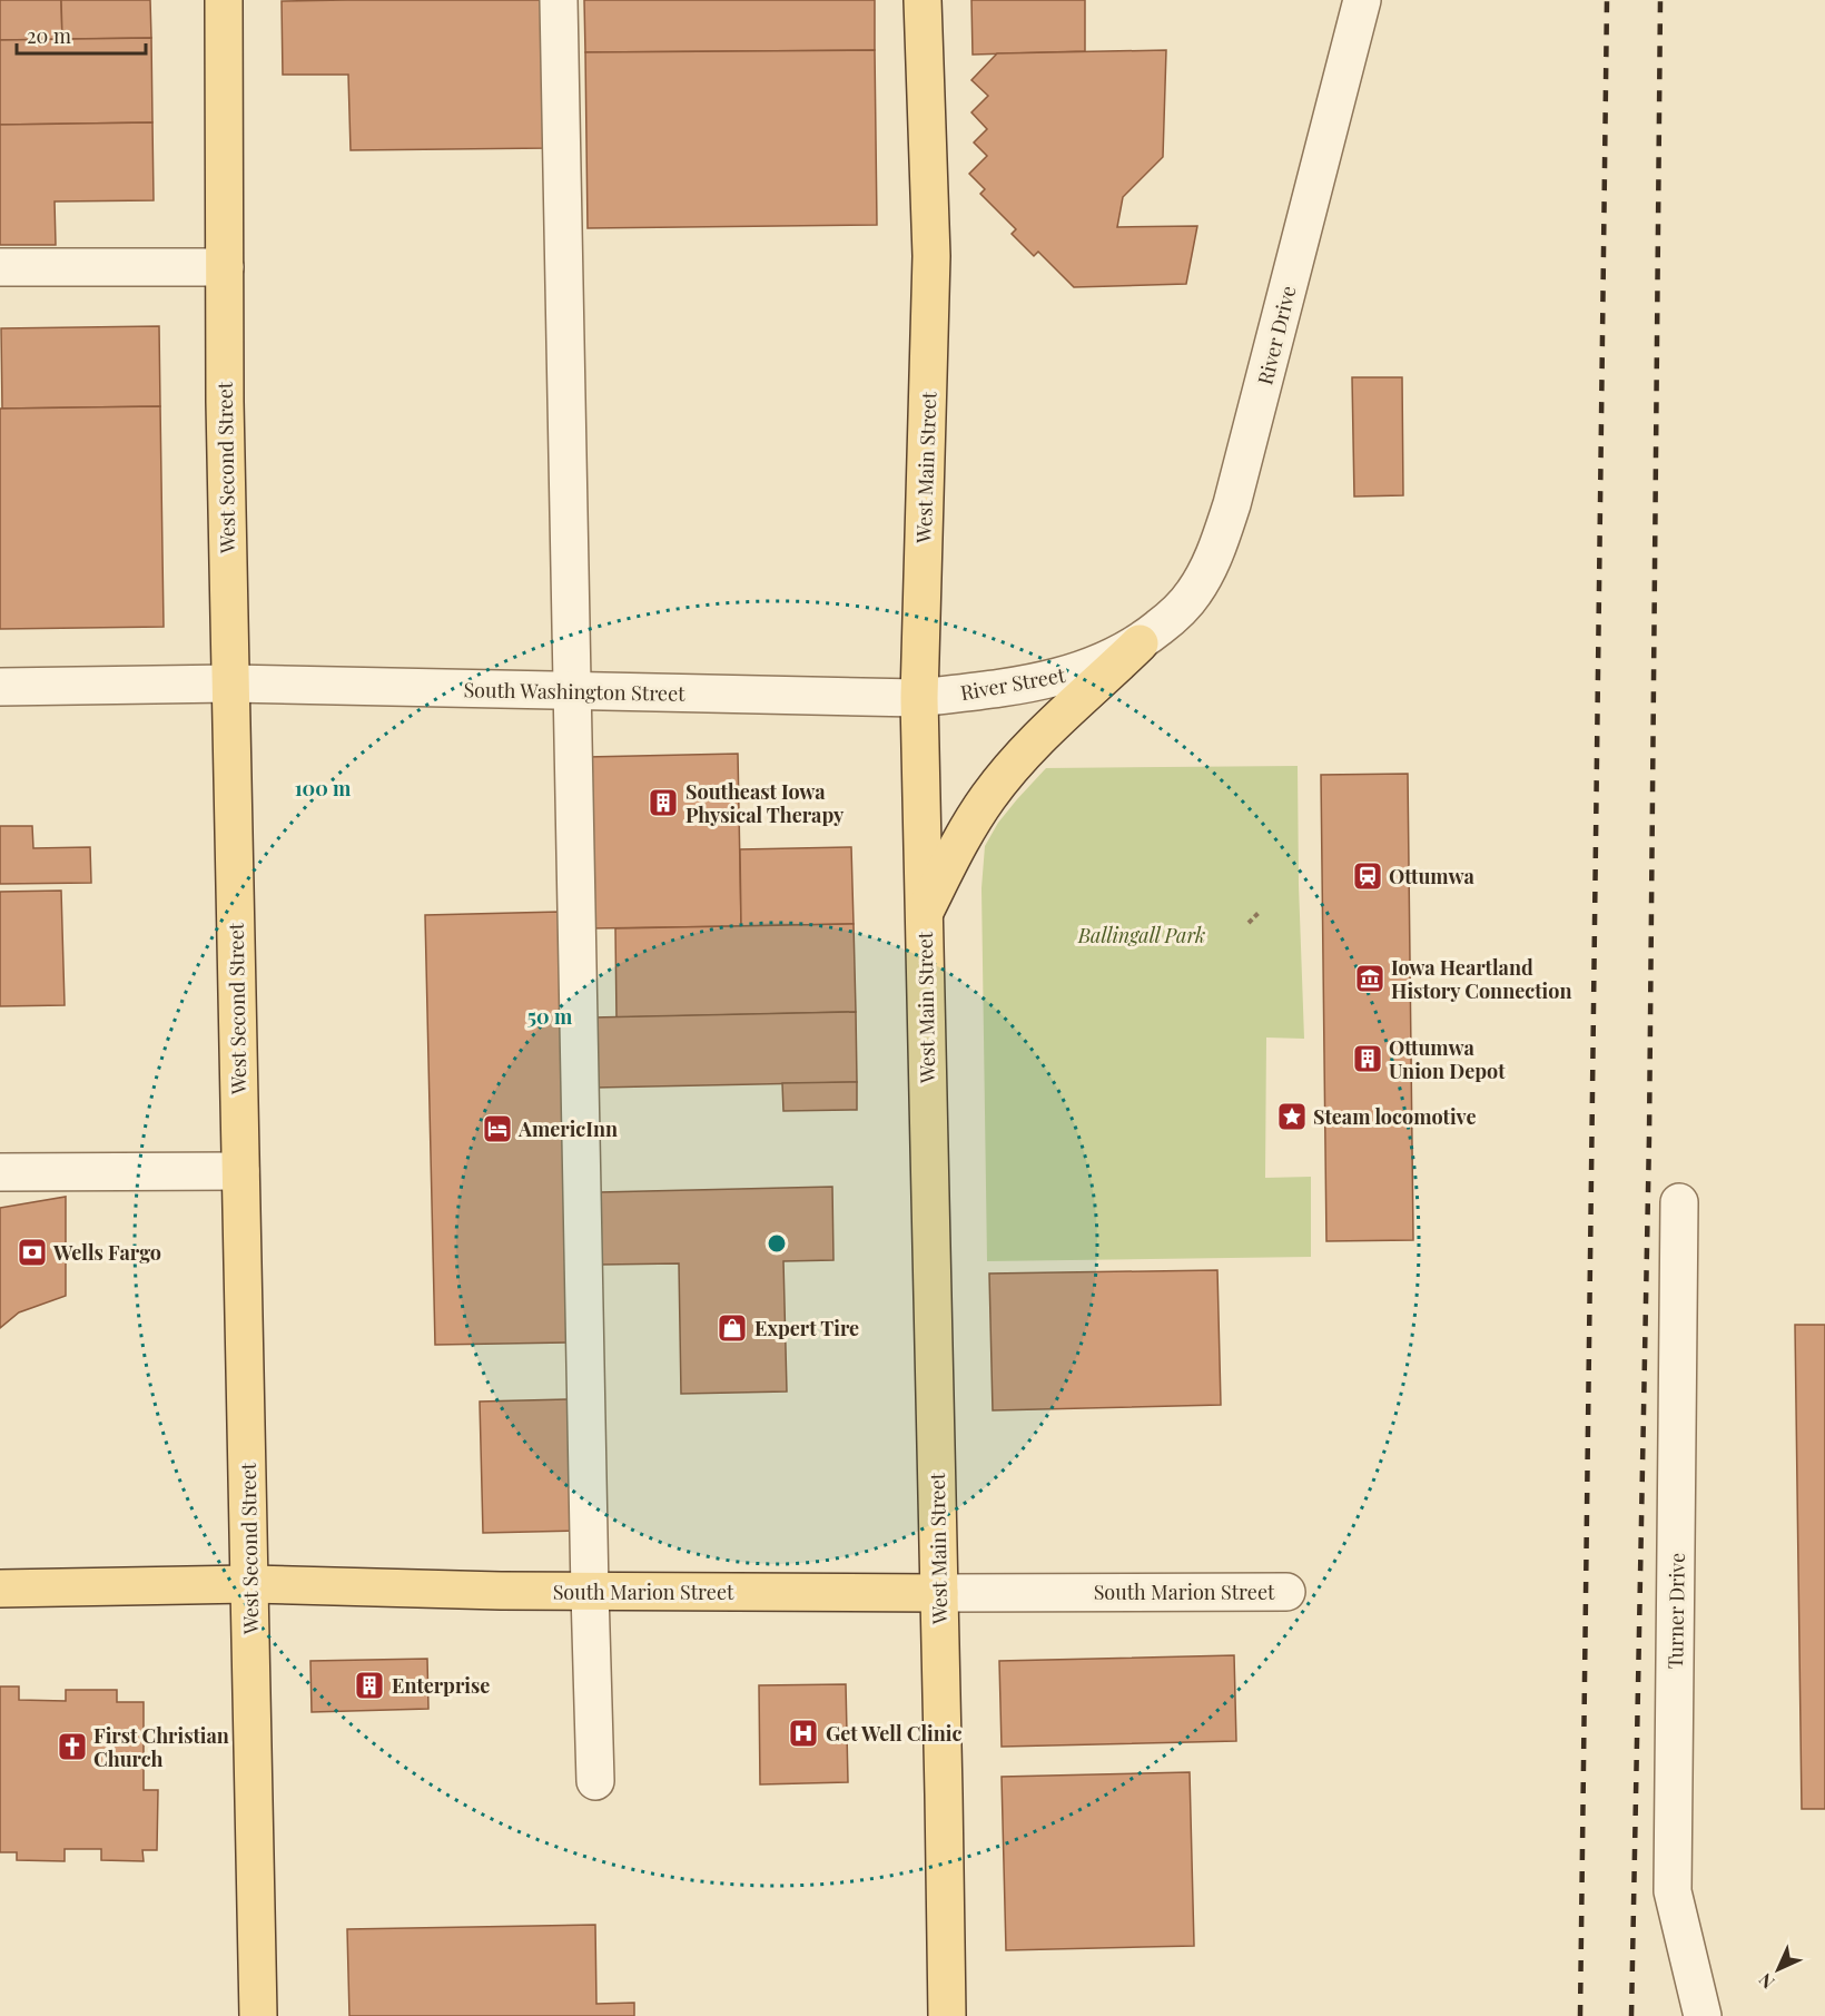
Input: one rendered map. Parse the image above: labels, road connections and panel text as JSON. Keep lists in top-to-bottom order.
{
  "streets": {
    "main road": ["West Second Street", "West Main Street", "South Marion Street"],
    "street": [
      "River Drive",
      "River Street",
      "South Washington Street",
      "Turner Drive"
    ]
  },
  "crossings": [
    ["River Drive", "River Street"],
    ["West Second Street", "South Washington Street"],
    ["West Second Street", "South Marion Street"],
    ["West Main Street", "River Street"],
    ["West Main Street", "South Washington Street"],
    ["West Main Street", "South Marion Street"],
    ["River Street", "South Washington Street"]
  ],
  "parks": ["Ballingall Park"],
  "places": {
    "building": ["Southeast Iowa Physical Therapy", "Ottumwa Union Depot", "Enterprise"],
    "station": ["Ottumwa"],
    "museum": ["Iowa Heartland History Connection"],
    "place": ["Steam locomotive"],
    "hotel": ["AmericInn"],
    "bank": ["Wells Fargo"],
    "shop": ["Expert Tire"],
    "hospital": ["Get Well Clinic"],
    "church": ["First Christian Church"]
  },
  "scale_bar": "20 m",
  "north": "bottom left",
  "rings": ["100 m", "50 m"]
}
